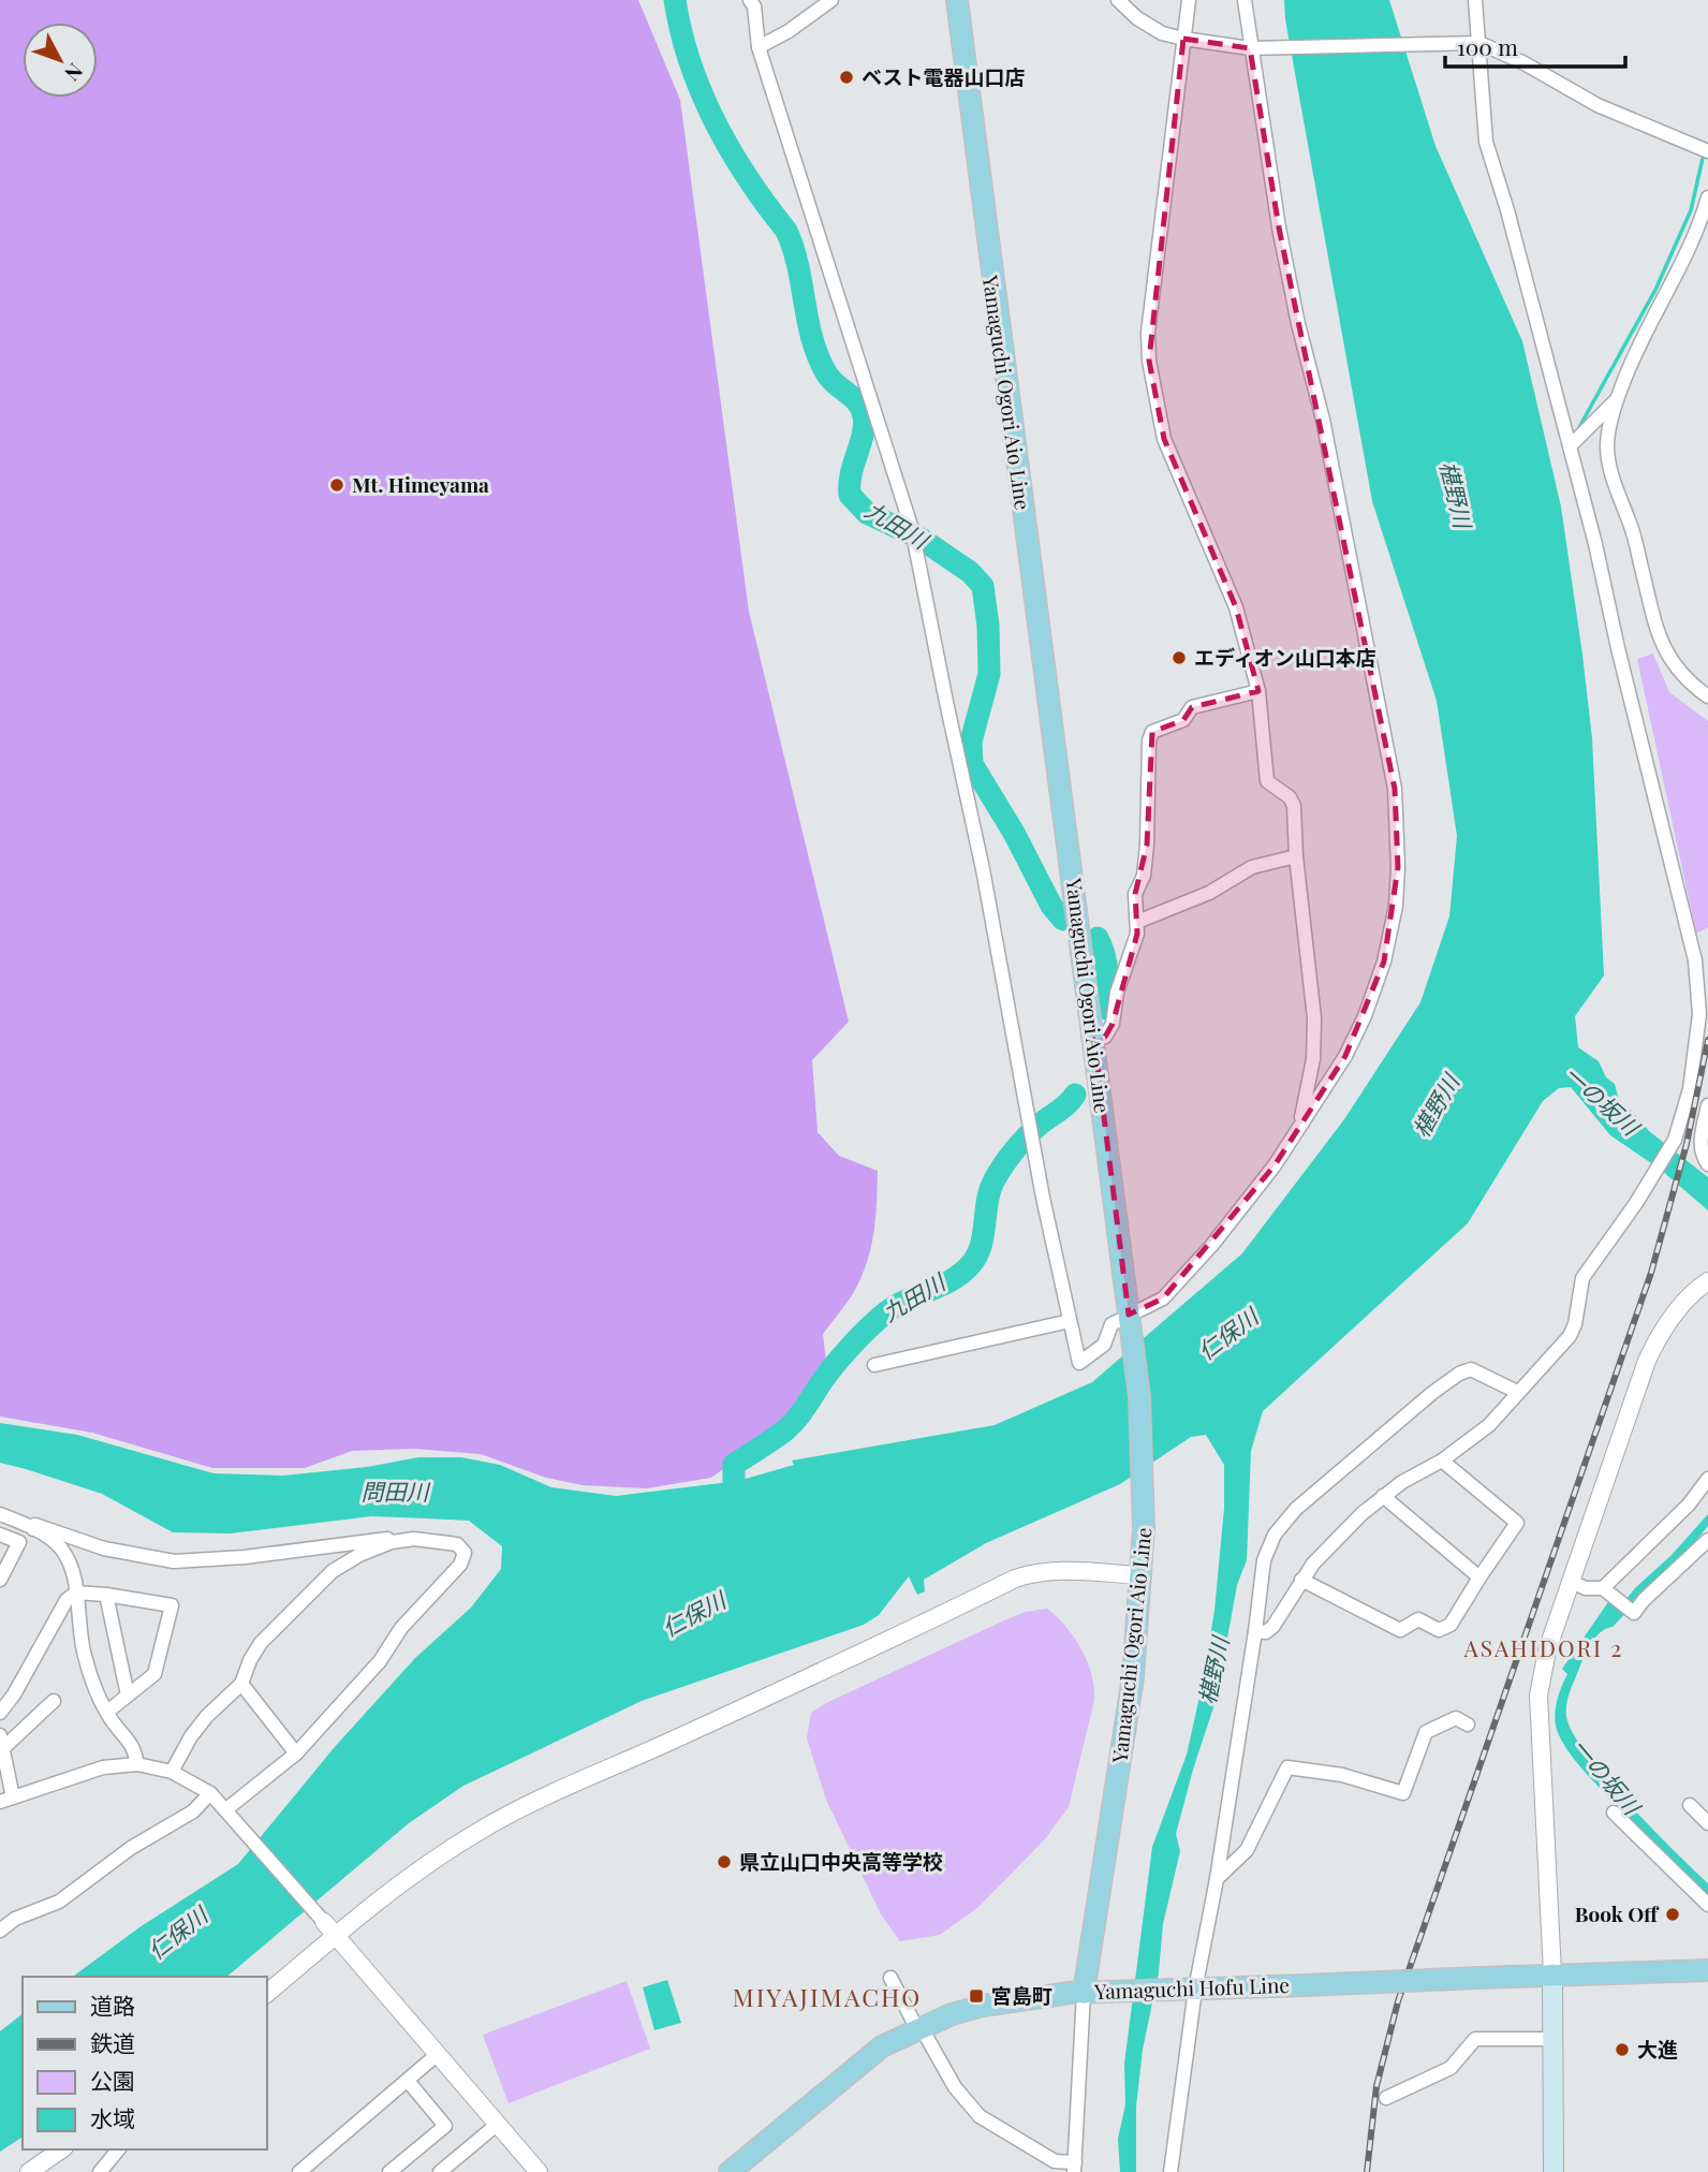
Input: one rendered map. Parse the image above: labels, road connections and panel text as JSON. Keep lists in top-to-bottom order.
{
  "streets": {
    "main road": ["Yamaguchi Ogori Aio Line", "Yamaguchi Hofu Line"]
  },
  "crossings": [
    ["Yamaguchi Ogori Aio Line", "Yamaguchi Hofu Line"]
  ],
  "districts": ["ASAHIDORI 2", "MIYAJIMACHO"],
  "water": [
    "椹野川",
    "九田川",
    "一の坂川",
    "仁保川",
    "問田川"
  ],
  "places": {
    "other": [
      "ベスト電器山口店",
      "Mt. Himeyama",
      "エディオン山口本店",
      "県立山口中央高等学校",
      "Book Off",
      "大進"
    ],
    "transit": ["宮島町"]
  },
  "legend": [
    "道路",
    "鉄道",
    "公園",
    "水域"
  ],
  "scale_bar": "100 m",
  "north": "bottom right"
}
